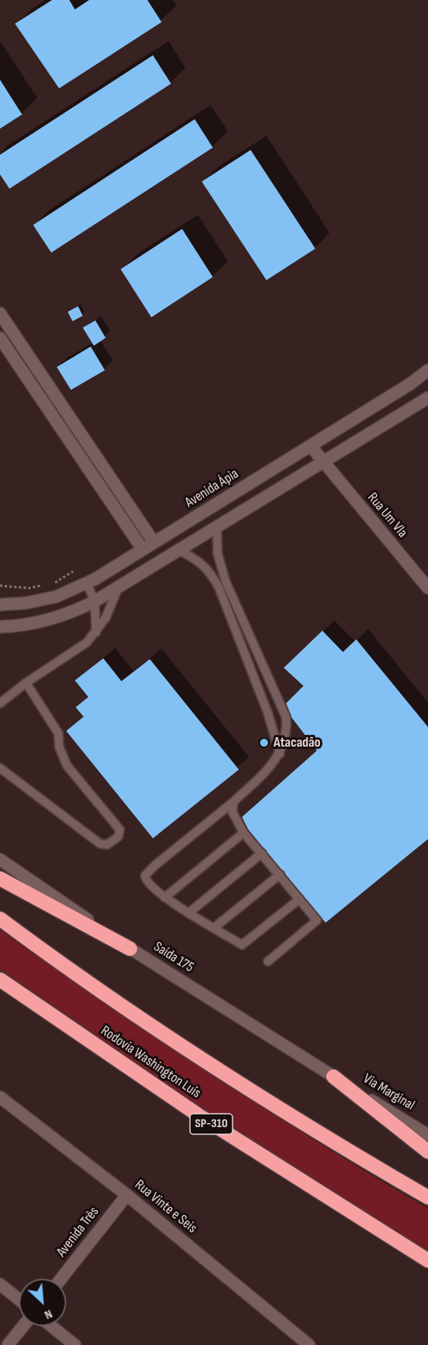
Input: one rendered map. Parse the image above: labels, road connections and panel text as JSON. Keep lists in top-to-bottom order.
{
  "streets": {
    "highway": ["Rodovia Washington Luís", "SP-310"],
    "street": [
      "Avenida Ápia",
      "Rua Um Vla",
      "Saída 175",
      "Via Marginal",
      "Rua Vinte e Seis",
      "Avenida Três"
    ]
  },
  "crossings": [
    ["Avenida Ápia", "Rua Um Vla"],
    ["Saída 175", "Via Marginal"],
    ["Rua Vinte e Seis", "Avenida Três"]
  ],
  "places": ["Atacadão"],
  "north": "bottom right"
}
